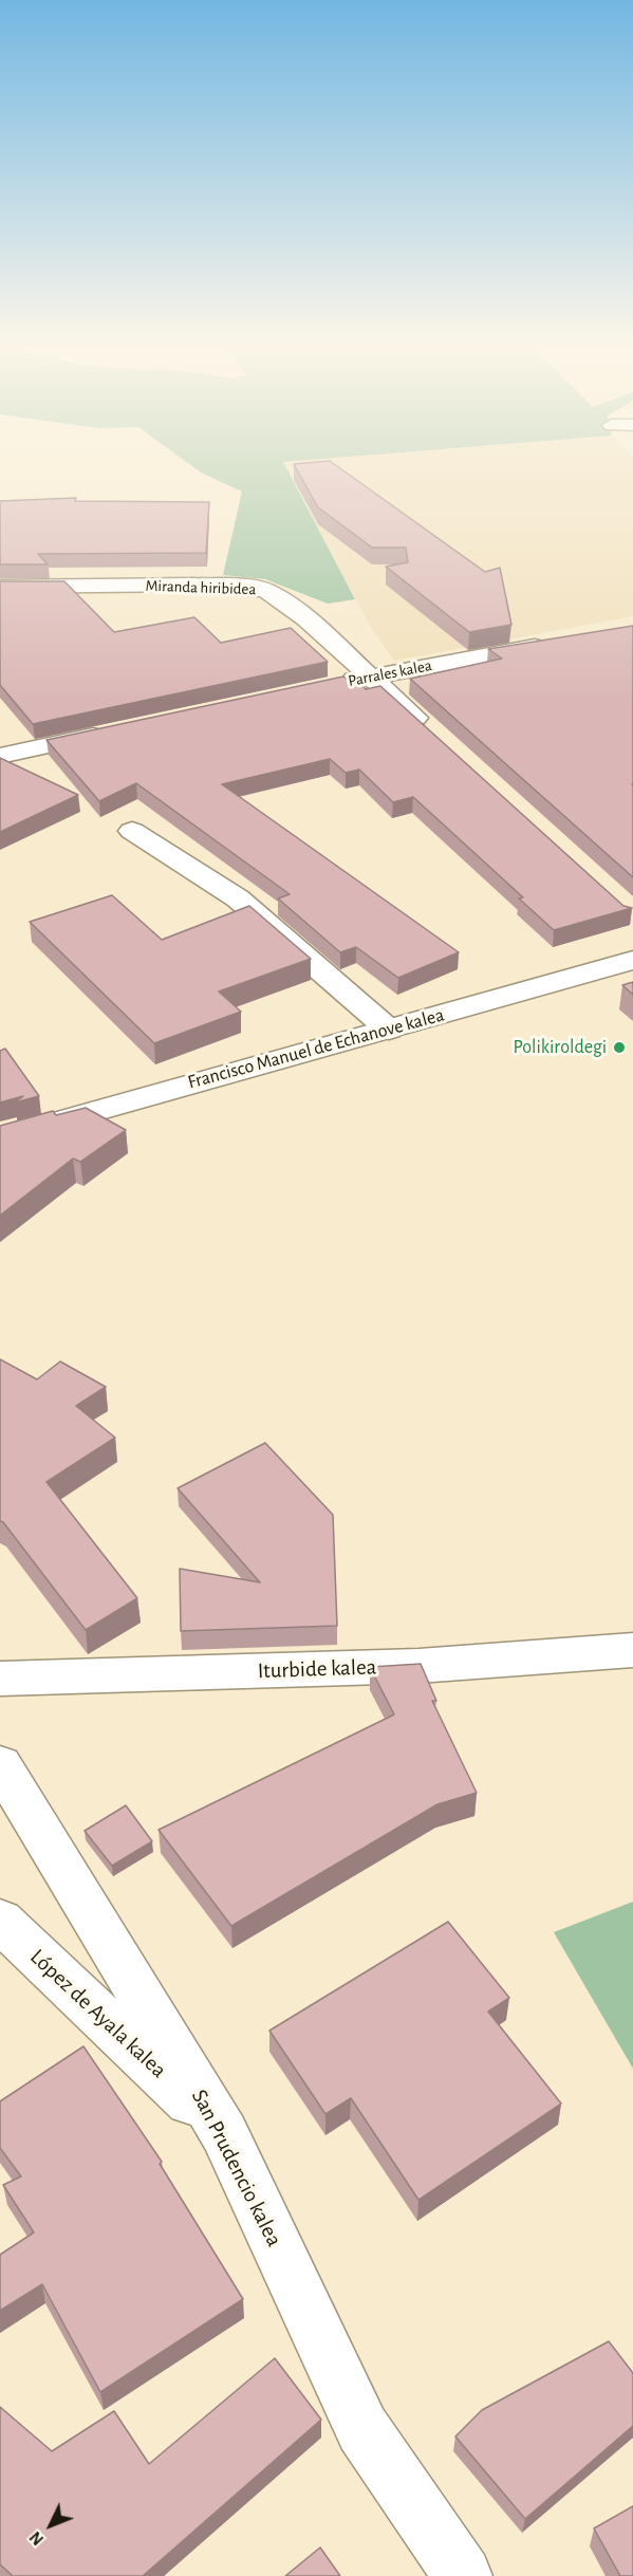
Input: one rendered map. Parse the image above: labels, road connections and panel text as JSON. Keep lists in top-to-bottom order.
{
  "streets": {
    "street": [
      "Miranda hiribidea",
      "Parrales kalea",
      "Francisco Manuel de Echanove kalea",
      "Iturbide kalea",
      "López de Ayala kalea",
      "San Prudencio kalea"
    ]
  },
  "crossings": [
    ["Miranda hiribidea", "Parrales kalea"],
    ["López de Ayala kalea", "San Prudencio kalea"]
  ],
  "places": ["Polikiroldegi"],
  "north": "bottom left"
}
